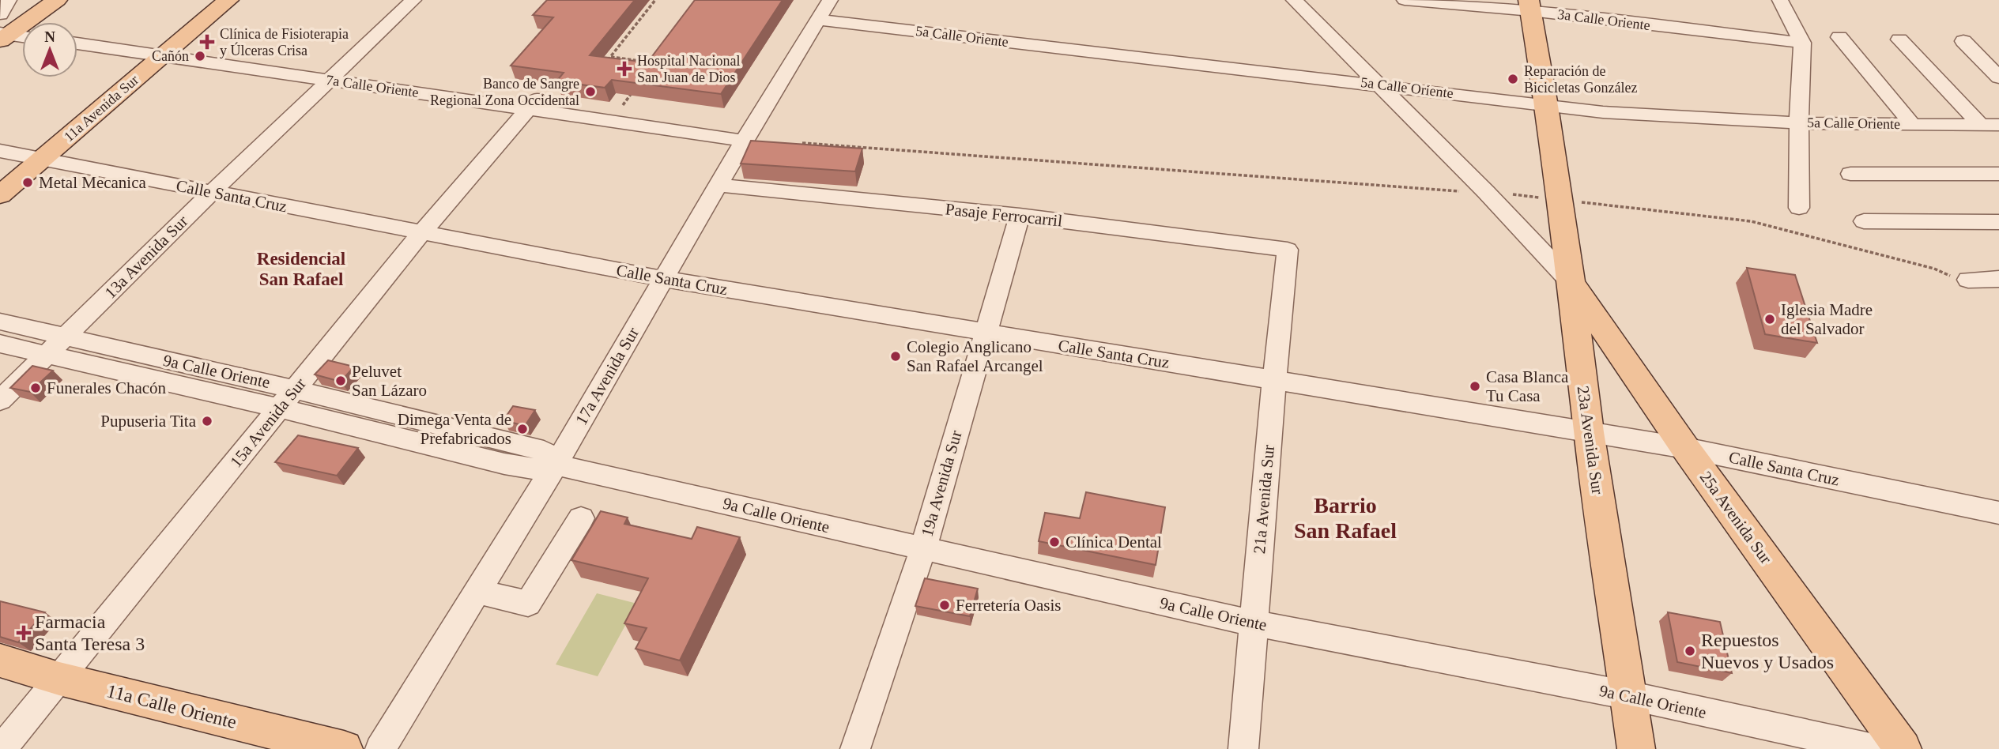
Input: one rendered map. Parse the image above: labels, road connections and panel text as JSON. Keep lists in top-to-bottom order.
{
  "streets": {
    "main road": [
      "11a Avenida Sur",
      "23a Avenida Sur",
      "25a Avenida Sur",
      "11a Calle Oriente"
    ],
    "street": [
      "3a Calle Oriente",
      "5a Calle Oriente",
      "7a Calle Oriente",
      "Calle Santa Cruz",
      "Pasaje Ferrocarril",
      "13a Avenida Sur",
      "9a Calle Oriente",
      "17a Avenida Sur",
      "15a Avenida Sur",
      "19a Avenida Sur",
      "21a Avenida Sur"
    ]
  },
  "crossings": [
    ["3a Calle Oriente", "23a Avenida Sur"],
    ["5a Calle Oriente", "17a Avenida Sur"],
    ["5a Calle Oriente", "23a Avenida Sur"],
    ["7a Calle Oriente", "11a Avenida Sur"],
    ["7a Calle Oriente", "13a Avenida Sur"],
    ["7a Calle Oriente", "17a Avenida Sur"],
    ["7a Calle Oriente", "15a Avenida Sur"],
    ["11a Avenida Sur", "Calle Santa Cruz"],
    ["Calle Santa Cruz", "13a Avenida Sur"],
    ["Calle Santa Cruz", "17a Avenida Sur"],
    ["Calle Santa Cruz", "15a Avenida Sur"],
    ["Calle Santa Cruz", "23a Avenida Sur"],
    ["Calle Santa Cruz", "19a Avenida Sur"],
    ["Calle Santa Cruz", "21a Avenida Sur"],
    ["Calle Santa Cruz", "25a Avenida Sur"],
    ["Pasaje Ferrocarril", "17a Avenida Sur"],
    ["Pasaje Ferrocarril", "19a Avenida Sur"],
    ["Pasaje Ferrocarril", "21a Avenida Sur"],
    ["13a Avenida Sur", "9a Calle Oriente"],
    ["9a Calle Oriente", "17a Avenida Sur"],
    ["9a Calle Oriente", "15a Avenida Sur"],
    ["9a Calle Oriente", "23a Avenida Sur"],
    ["9a Calle Oriente", "19a Avenida Sur"],
    ["9a Calle Oriente", "21a Avenida Sur"],
    ["15a Avenida Sur", "11a Calle Oriente"],
    ["23a Avenida Sur", "25a Avenida Sur"]
  ],
  "districts": ["Residencial San Rafael", "Barrio San Rafael"],
  "places": {
    "health": ["Clínica de Fisioterapia y Úlceras Crisa", "Hospital Nacional San Juan de Dios", "Farmacia Santa Teresa 3"],
    "other": [
      "Cañón",
      "Reparación de Bicicletas González",
      "Banco de Sangre Regional Zona Occidental",
      "Metal Mecanica",
      "Iglesia Madre del Salvador",
      "Colegio Anglicano San Rafael Arcangel",
      "Peluvet San Lázaro",
      "Casa Blanca Tu Casa",
      "Funerales Chacón",
      "Pupuseria Tita",
      "Dimega Venta de Prefabricados",
      "Clínica Dental",
      "Ferretería Oasis",
      "Repuestos Nuevos y Usados"
    ]
  },
  "north": "top"
}
